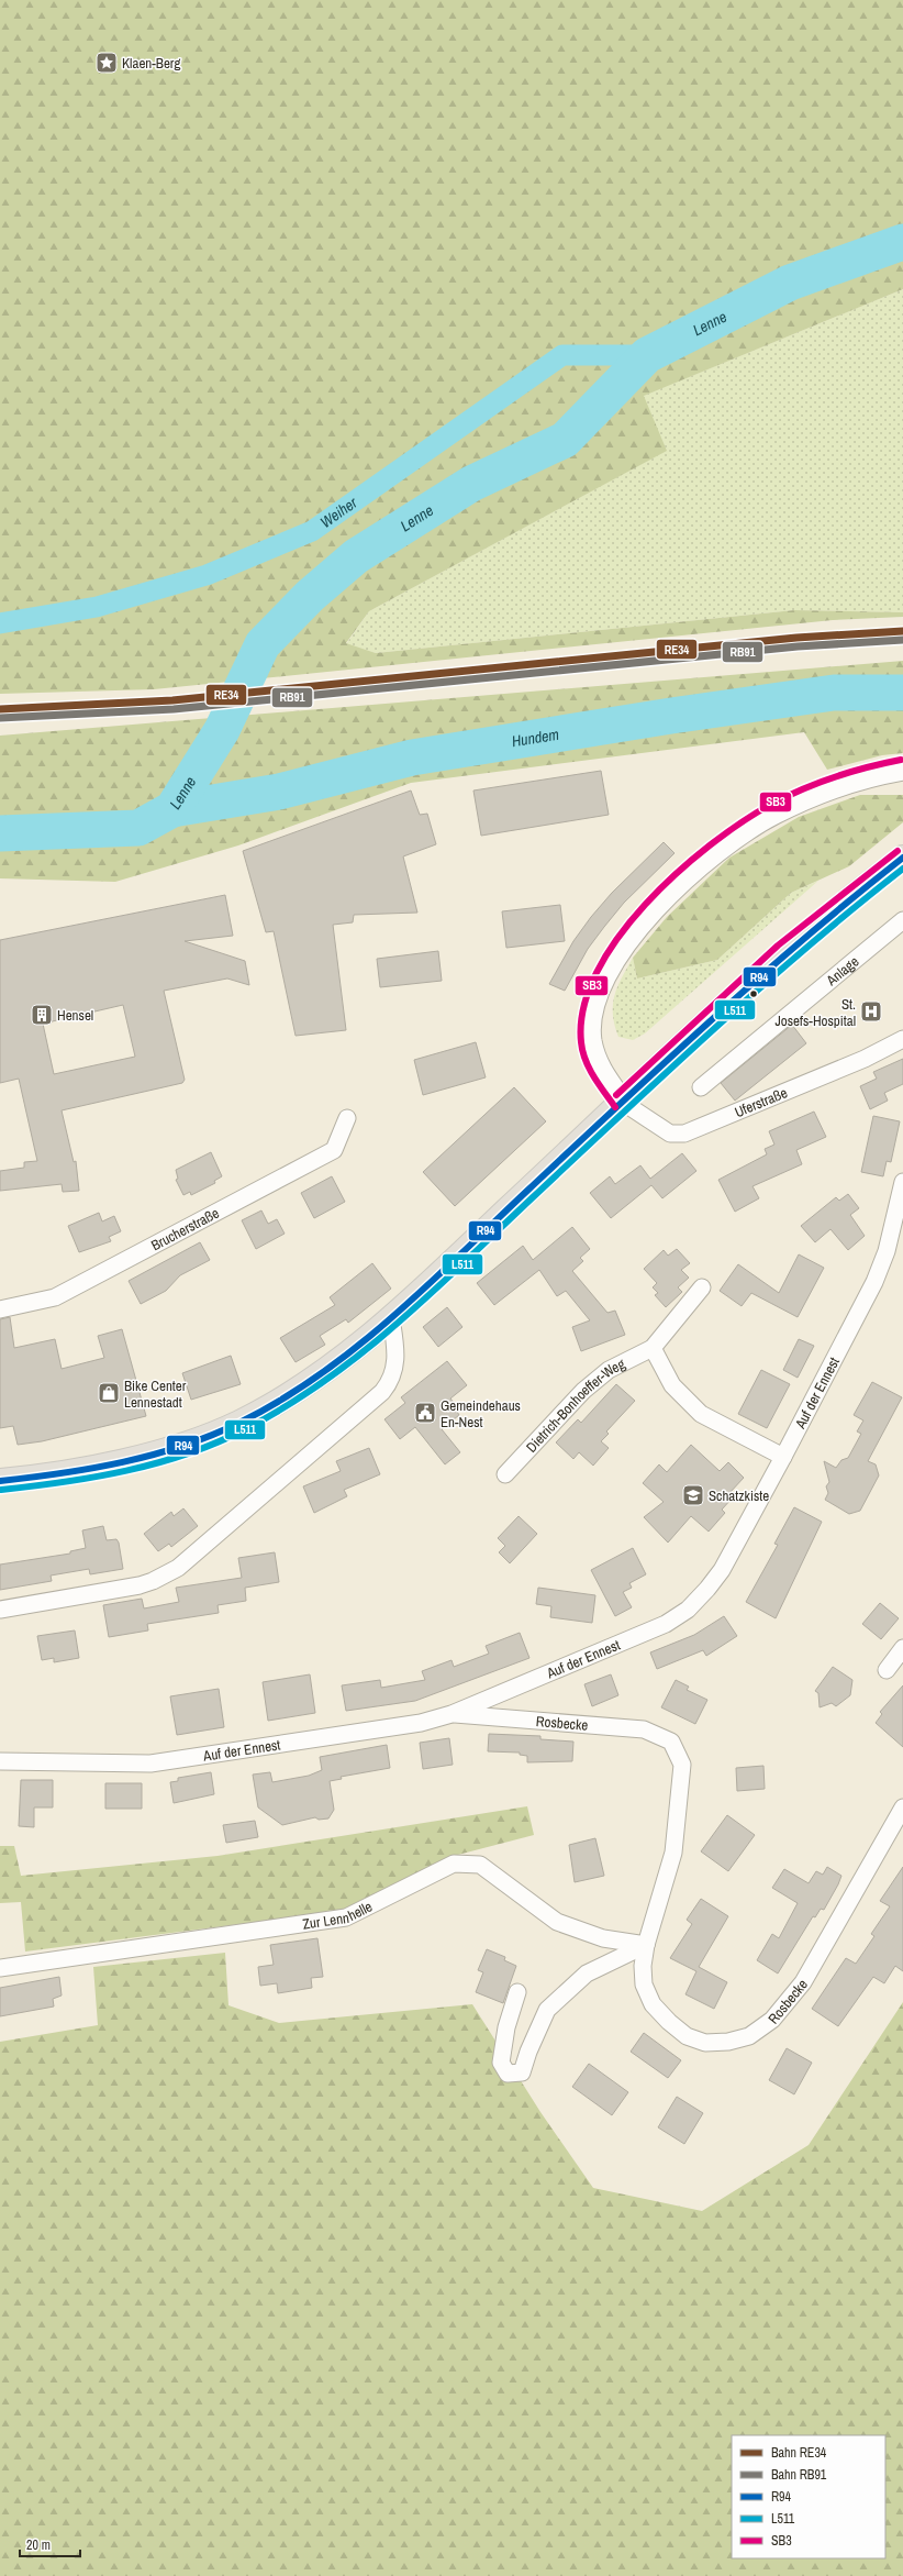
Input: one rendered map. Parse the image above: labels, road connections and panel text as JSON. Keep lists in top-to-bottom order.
{
  "streets": {
    "street": [
      "Anlage",
      "Uferstraße",
      "Brucherstraße",
      "Auf der Ennest",
      "Dietrich-Bonhoeffer-Weg",
      "Rosbecke",
      "Zur Lennhelle"
    ]
  },
  "crossings": [
    ["Auf der Ennest", "Rosbecke"],
    ["Rosbecke", "Zur Lennhelle"]
  ],
  "water": ["Lenne", "Weiher", "Hundem"],
  "places": {
    "place": ["Klaen-Berg"],
    "hospital": ["St. Josefs-Hospital"],
    "building": ["Hensel"],
    "shop": ["Bike Center Lennestadt"],
    "public building": ["Gemeindehaus En-Nest"],
    "school or university": ["Schatzkiste"]
  },
  "lines": [
    "rail line RE34",
    "rail line RB91",
    "transit line SB3",
    "transit line R94",
    "transit line L511"
  ],
  "legend": [
    "Bahn RE34",
    "Bahn RB91",
    "R94",
    "L511",
    "SB3"
  ],
  "scale_bar": "20 m"
}
